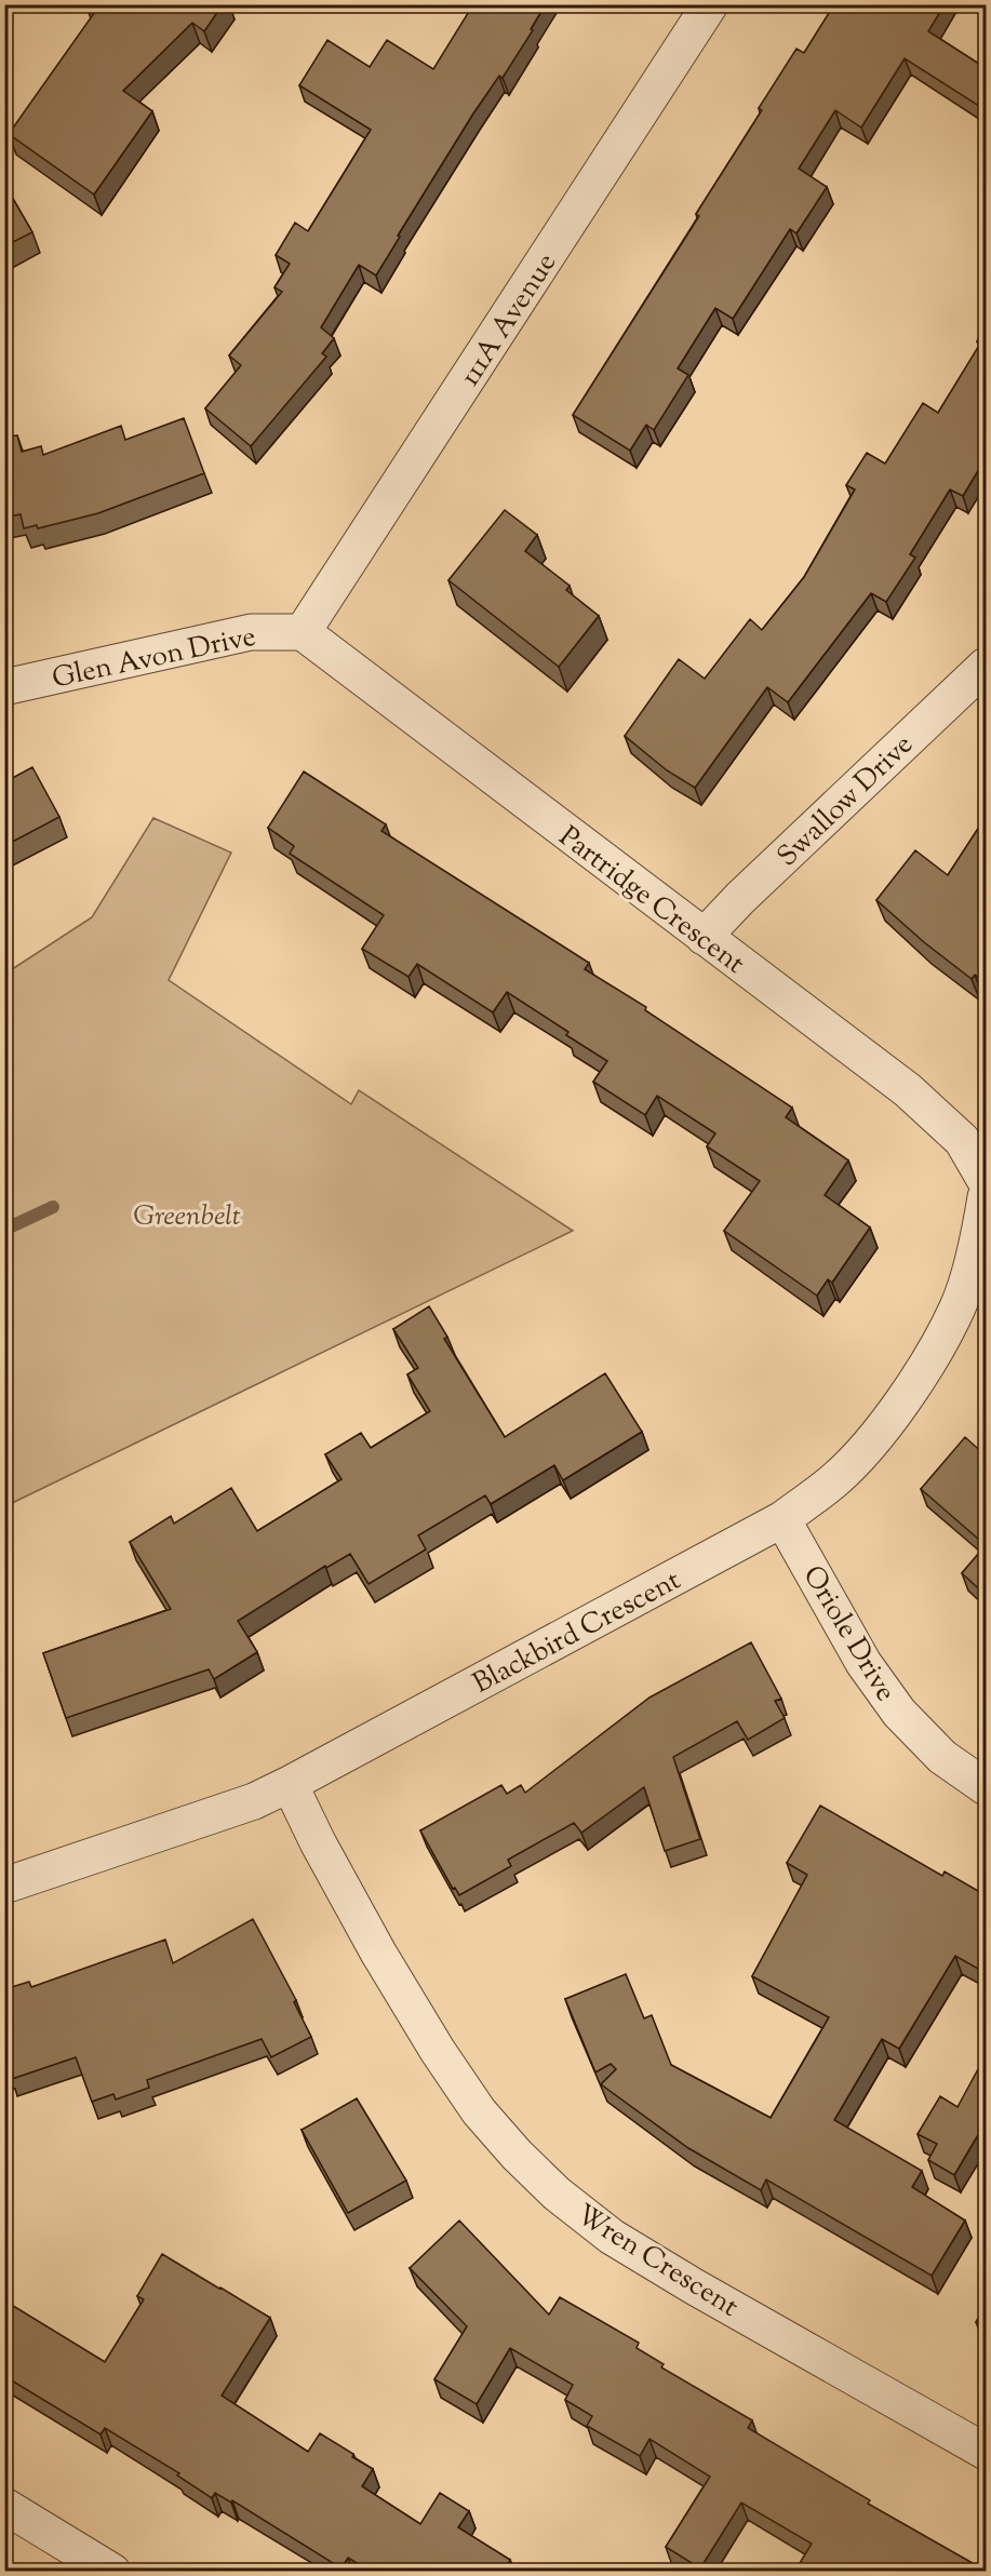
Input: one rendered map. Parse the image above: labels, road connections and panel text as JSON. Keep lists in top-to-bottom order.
{
  "streets": {
    "street": [
      "111A Avenue",
      "Glen Avon Drive",
      "Swallow Drive",
      "Partridge Crescent",
      "Blackbird Crescent",
      "Oriole Drive",
      "Wren Crescent"
    ]
  },
  "crossings": [
    ["111A Avenue", "Glen Avon Drive"],
    ["111A Avenue", "Partridge Crescent"],
    ["Glen Avon Drive", "Partridge Crescent"],
    ["Swallow Drive", "Partridge Crescent"],
    ["Blackbird Crescent", "Oriole Drive"],
    ["Blackbird Crescent", "Wren Crescent"]
  ],
  "parks": ["Greenbelt"]
}
